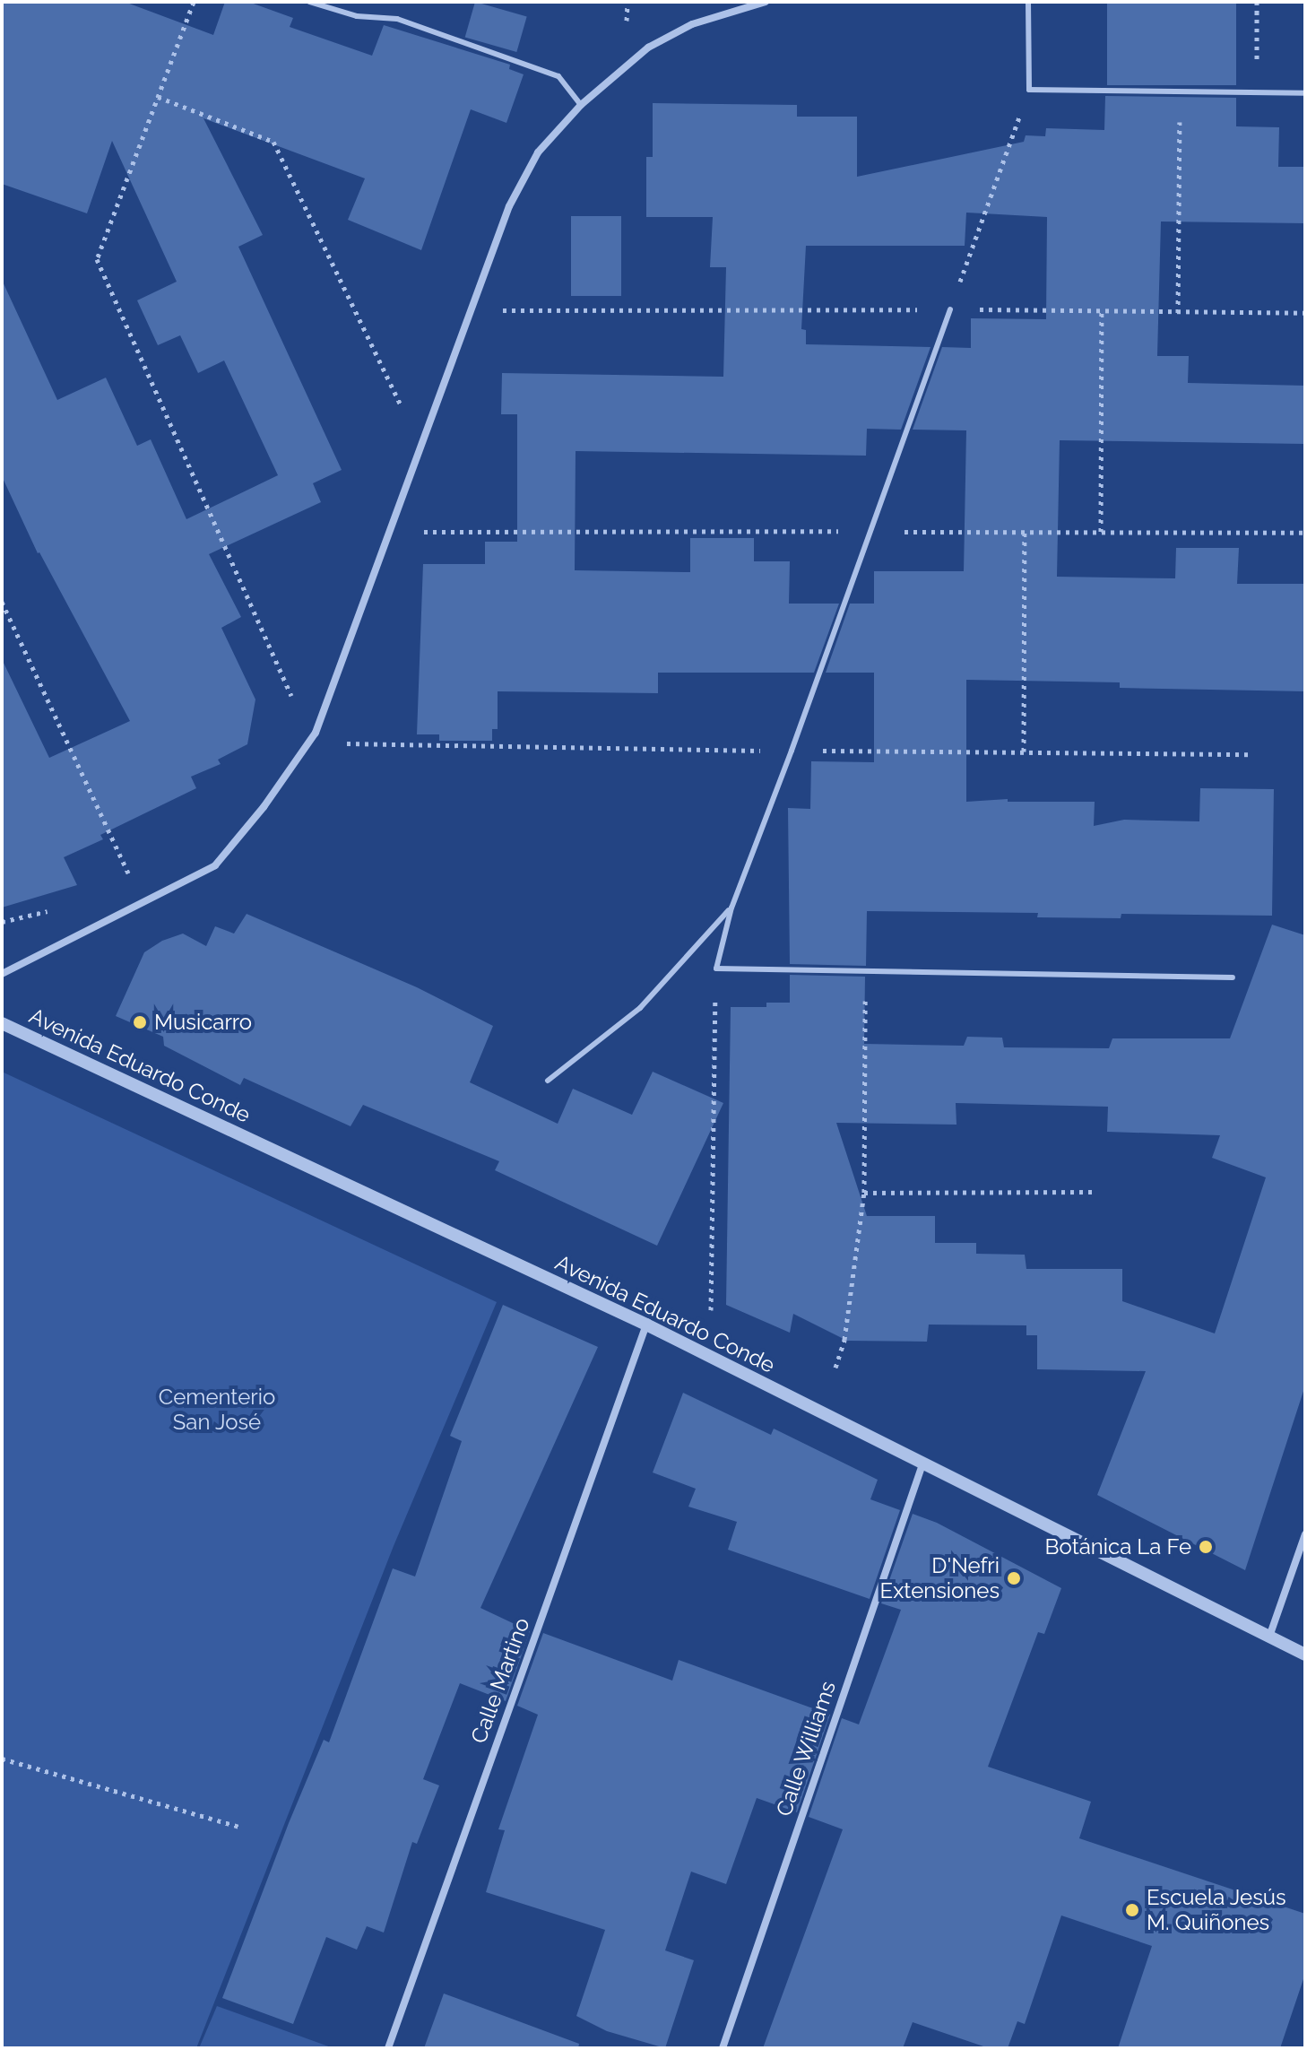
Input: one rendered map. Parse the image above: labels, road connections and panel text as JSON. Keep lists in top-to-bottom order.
{
  "streets": {
    "street": ["Avenida Eduardo Conde", "Calle Martino", "Calle Williams"]
  },
  "crossings": [
    ["Avenida Eduardo Conde", "Calle Martino"],
    ["Avenida Eduardo Conde", "Calle Williams"]
  ],
  "parks": ["Cementerio San José"],
  "places": [
    "Musicarro",
    "Botánica La Fe",
    "D'Nefri Extensiones",
    "Escuela Jesús M. Quiñones"
  ]
}
